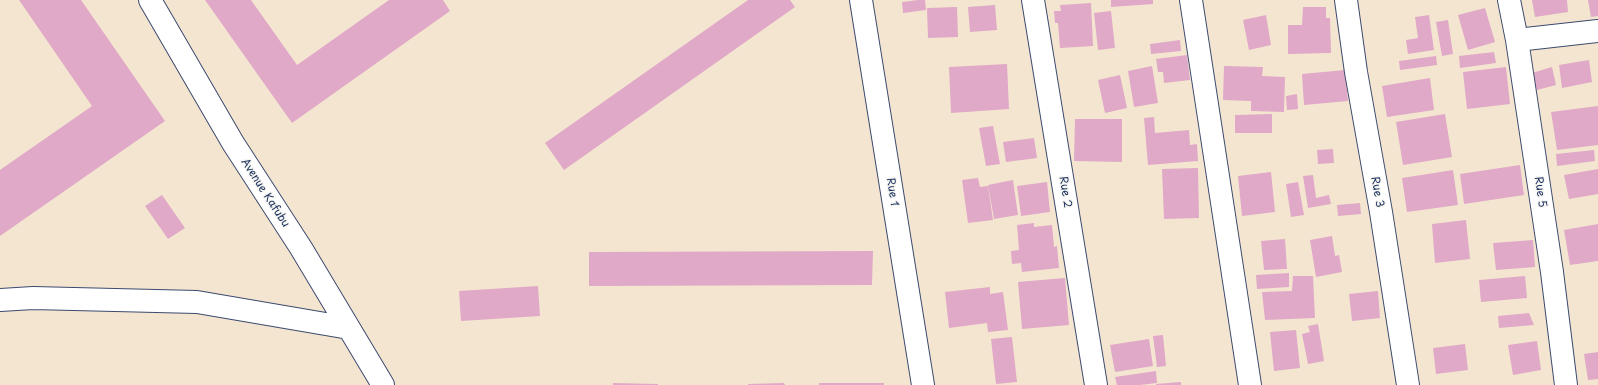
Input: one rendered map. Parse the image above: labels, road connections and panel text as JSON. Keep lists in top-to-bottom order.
{
  "streets": {
    "street": [
      "Rue 1",
      "Rue 2",
      "Rue 3",
      "Rue 5",
      "Avenue Kafubu"
    ]
  }
}
